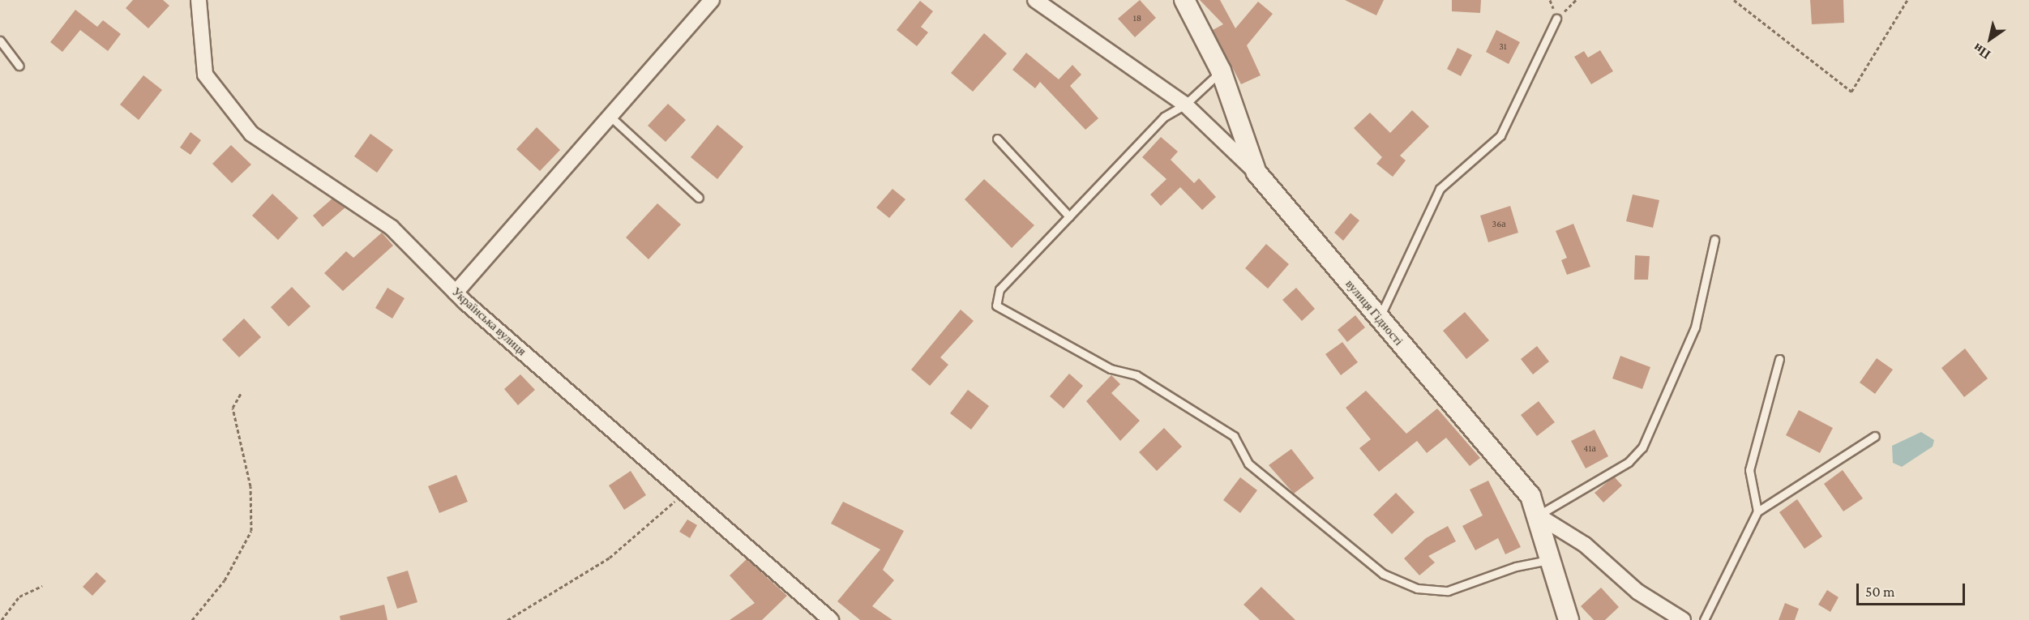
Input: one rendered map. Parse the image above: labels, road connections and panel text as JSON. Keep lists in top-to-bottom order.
{
  "streets": {
    "street": ["вулиця Гідності", "Українська вулиця"]
  },
  "house_numbers": [
    "18",
    "31",
    "36а",
    "41а"
  ],
  "scale_bar": "50 m",
  "north": "bottom left"
}
